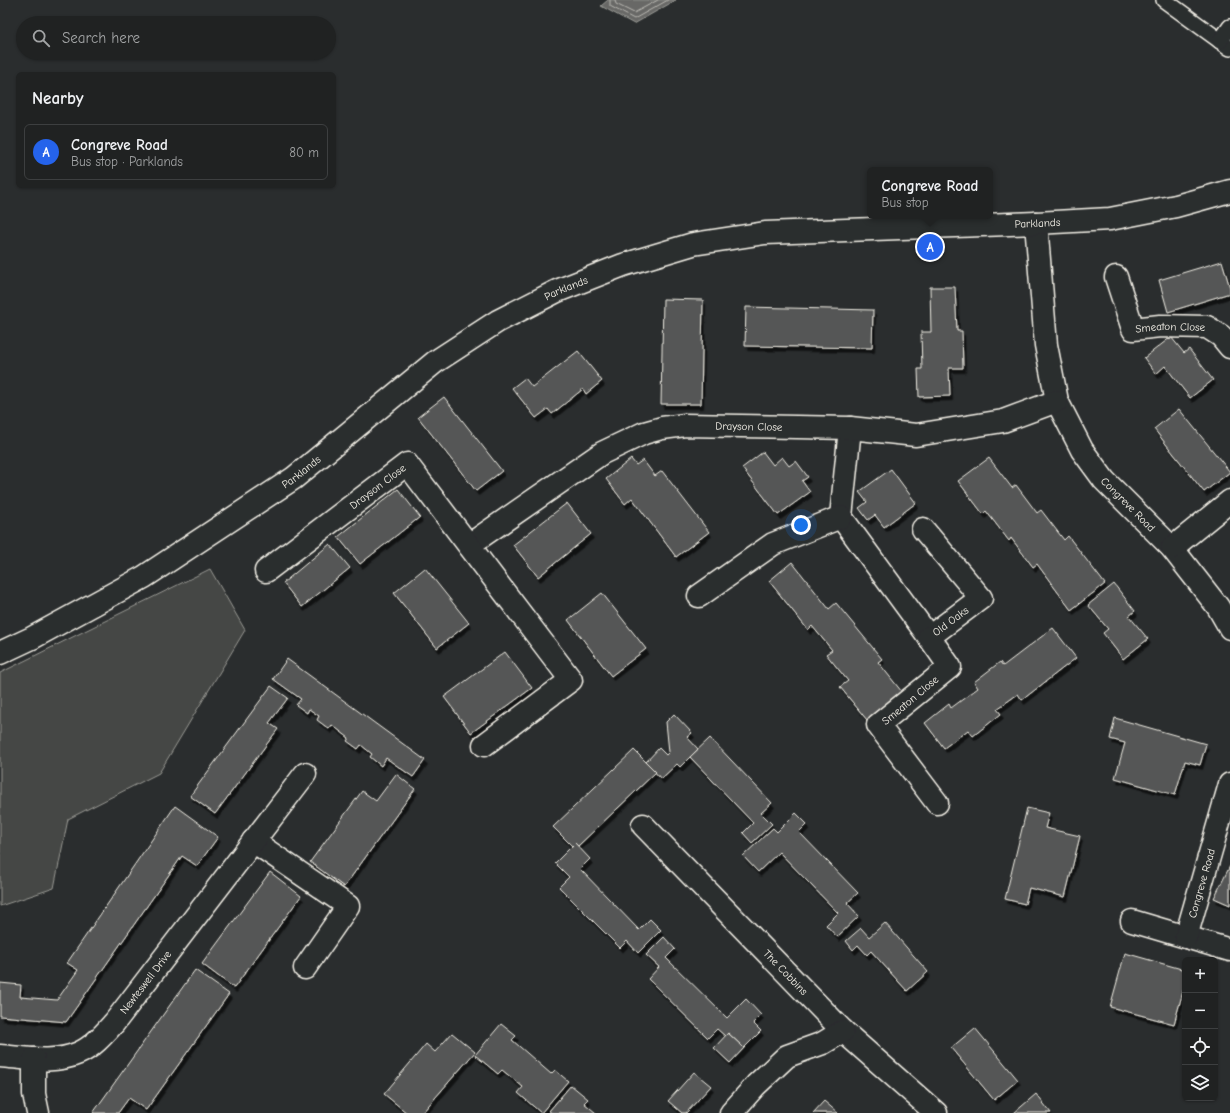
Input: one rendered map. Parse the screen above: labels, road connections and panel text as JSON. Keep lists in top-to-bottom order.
{
  "streets": {
    "street": [
      "Parklands",
      "Smeaton Close",
      "Drayson Close",
      "Congreve Road",
      "Old Oaks",
      "The Cobbins",
      "Newteswell Drive"
    ]
  },
  "crossings": [
    ["Parklands", "Congreve Road"],
    ["Smeaton Close", "Old Oaks"],
    ["Drayson Close", "Congreve Road"]
  ],
  "page": {
    "search": "Search here",
    "heading": "Nearby",
    "list": [
      {
        "mark": "A",
        "name": "Congreve Road",
        "note": "Bus stop · Parklands",
        "value": "80 m"
      }
    ],
    "popup": ["Congreve Road", "Bus stop"],
    "pins": "A",
    "map_buttons": ["+", "−"]
  }
}
